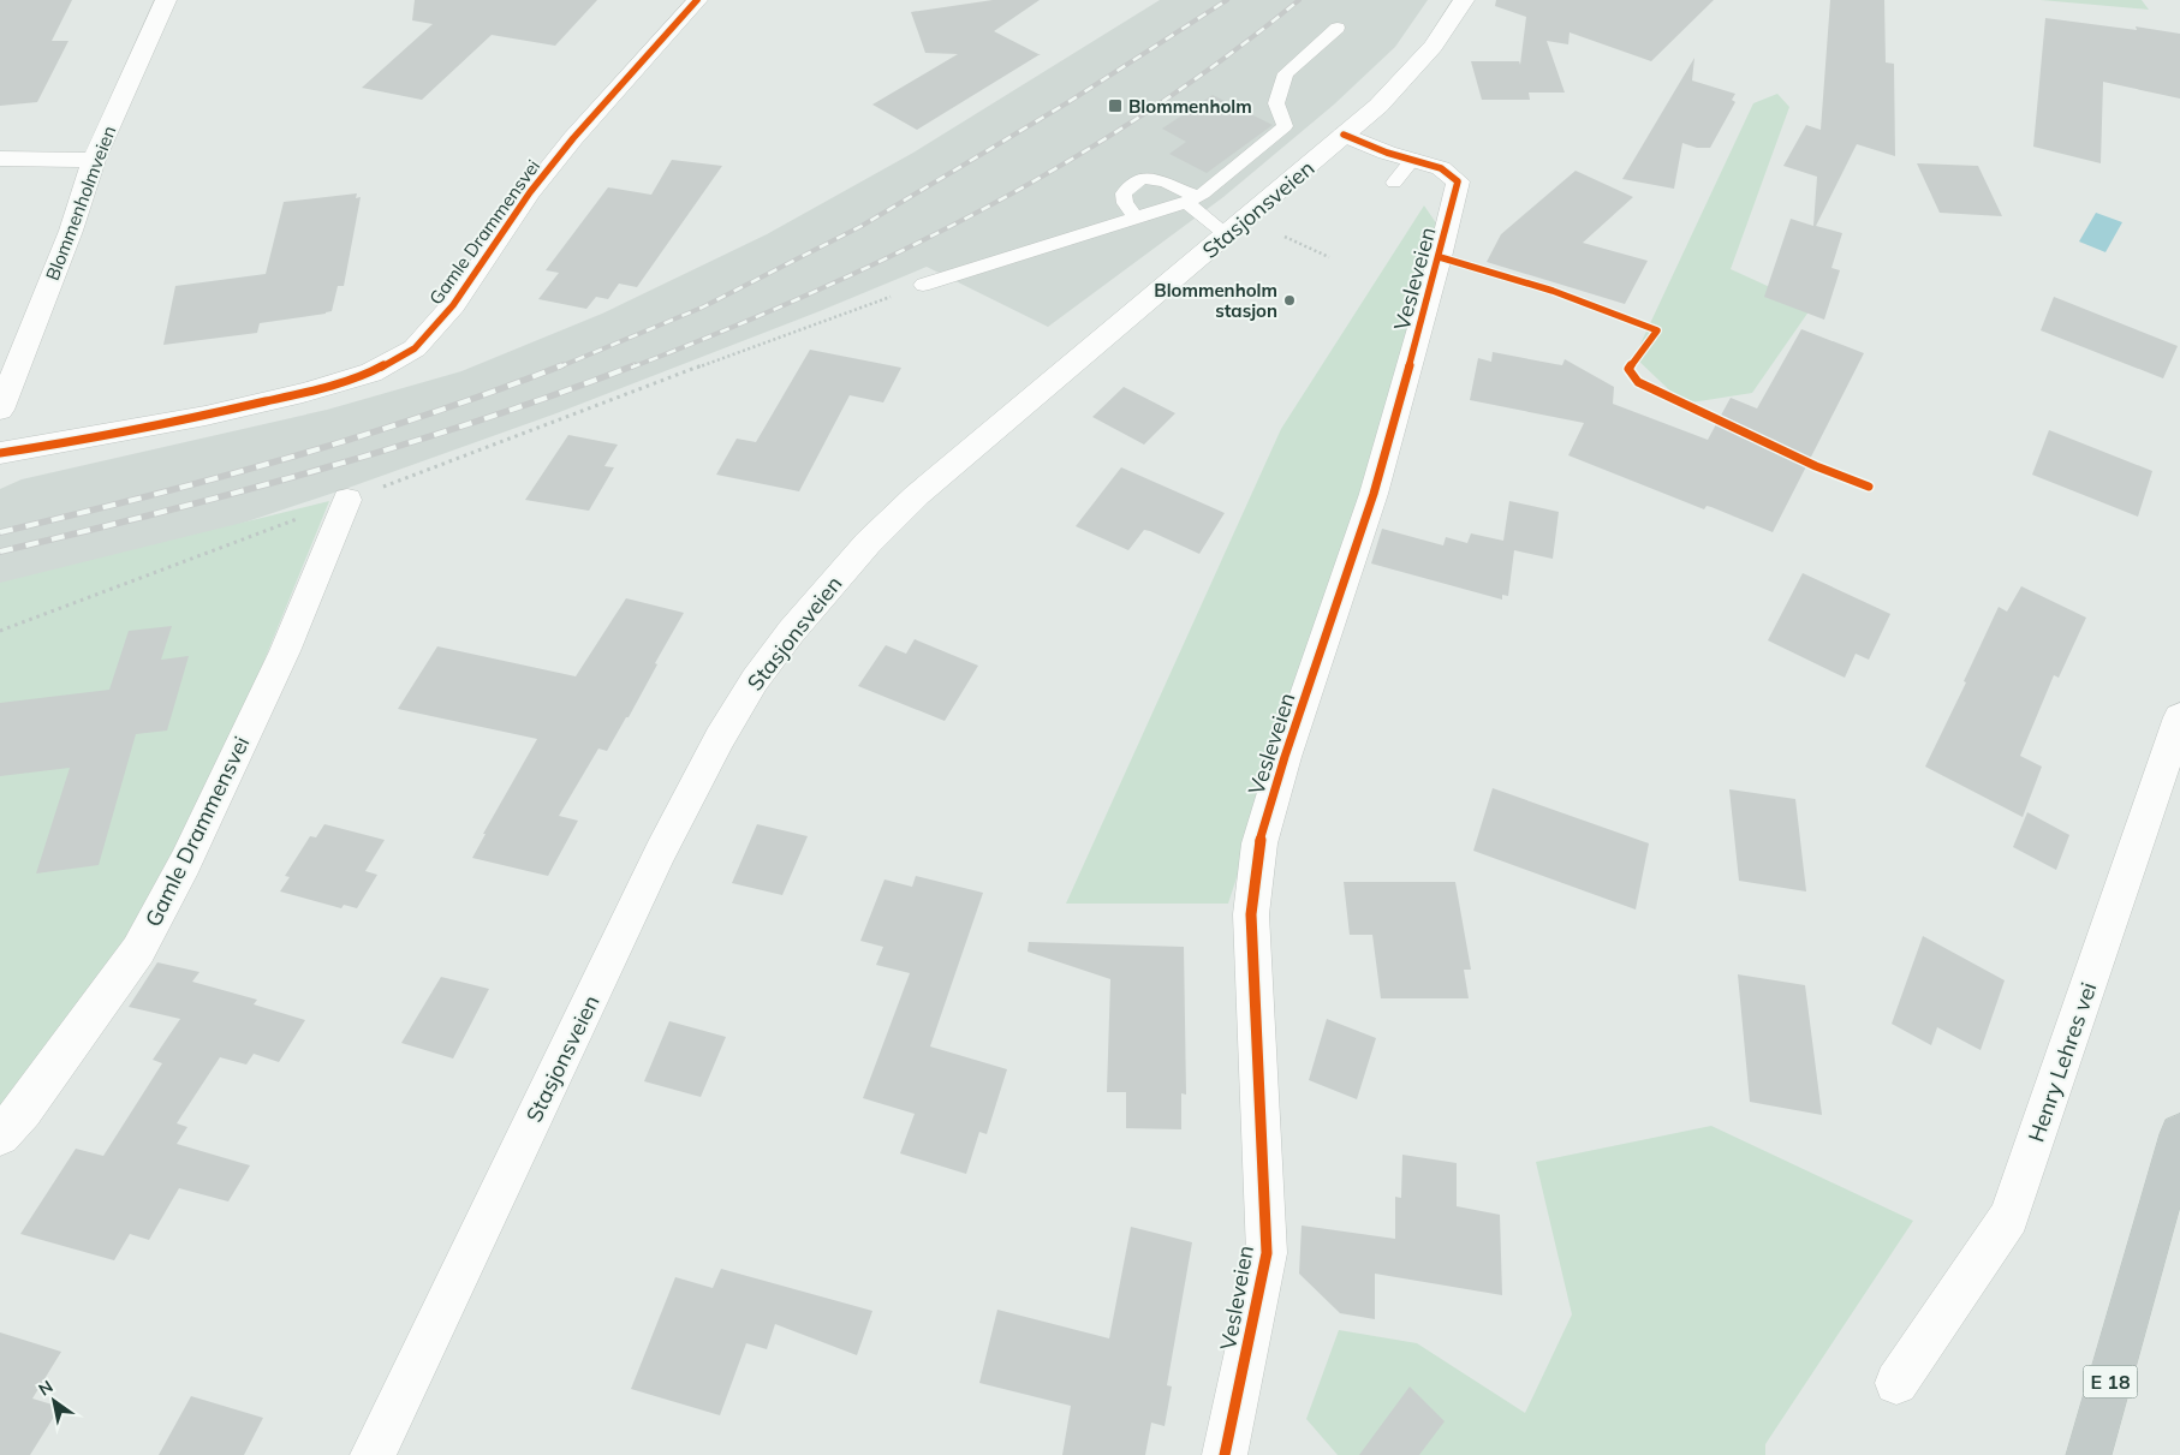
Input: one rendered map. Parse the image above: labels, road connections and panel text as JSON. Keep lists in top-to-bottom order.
{
  "streets": {
    "highway": ["E 18"],
    "street": [
      "Blommenholmveien",
      "Stasjonsveien",
      "Gamle Drammensvei",
      "Vesleveien",
      "Henry Lehres vei"
    ]
  },
  "crossings": [
    ["Stasjonsveien", "Vesleveien"]
  ],
  "places": {
    "transit": ["Blommenholm"],
    "other": ["Blommenholm stasjon"]
  },
  "north": "top left"
}
